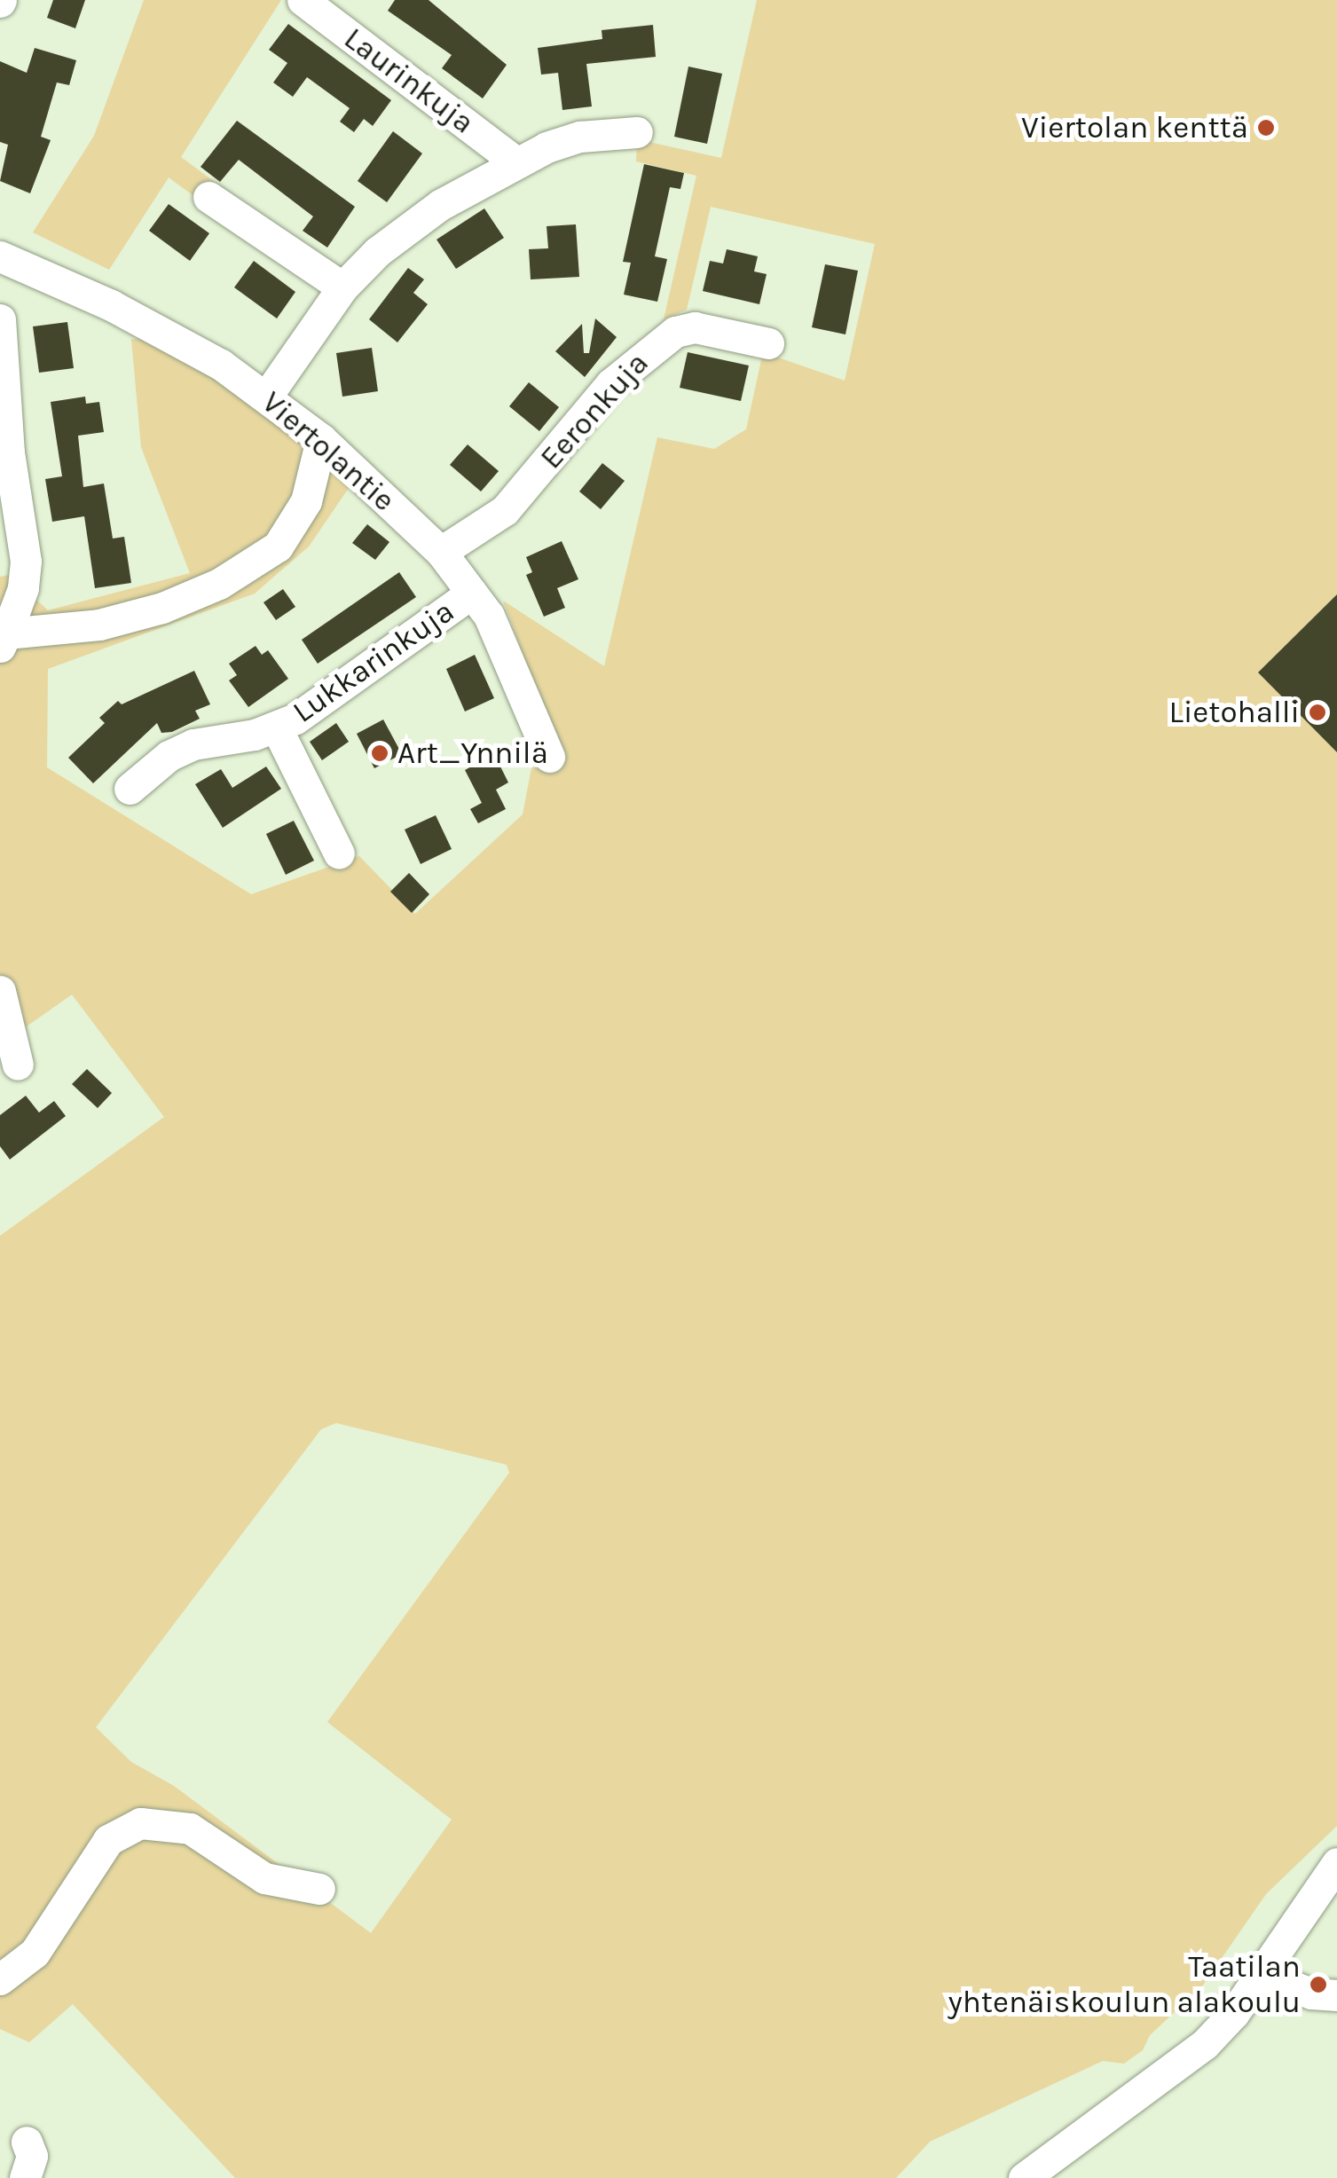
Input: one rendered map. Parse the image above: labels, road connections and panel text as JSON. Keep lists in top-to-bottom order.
{
  "streets": {
    "street": [
      "Laurinkuja",
      "Eeronkuja",
      "Viertolantie",
      "Lukkarinkuja"
    ]
  },
  "crossings": [
    ["Eeronkuja", "Viertolantie"],
    ["Viertolantie", "Lukkarinkuja"]
  ],
  "places": [
    "Viertolan kenttä",
    "Lietohalli",
    "Art_Ynnilä",
    "Taatilan yhtenäiskoulun alakoulu"
  ]
}
